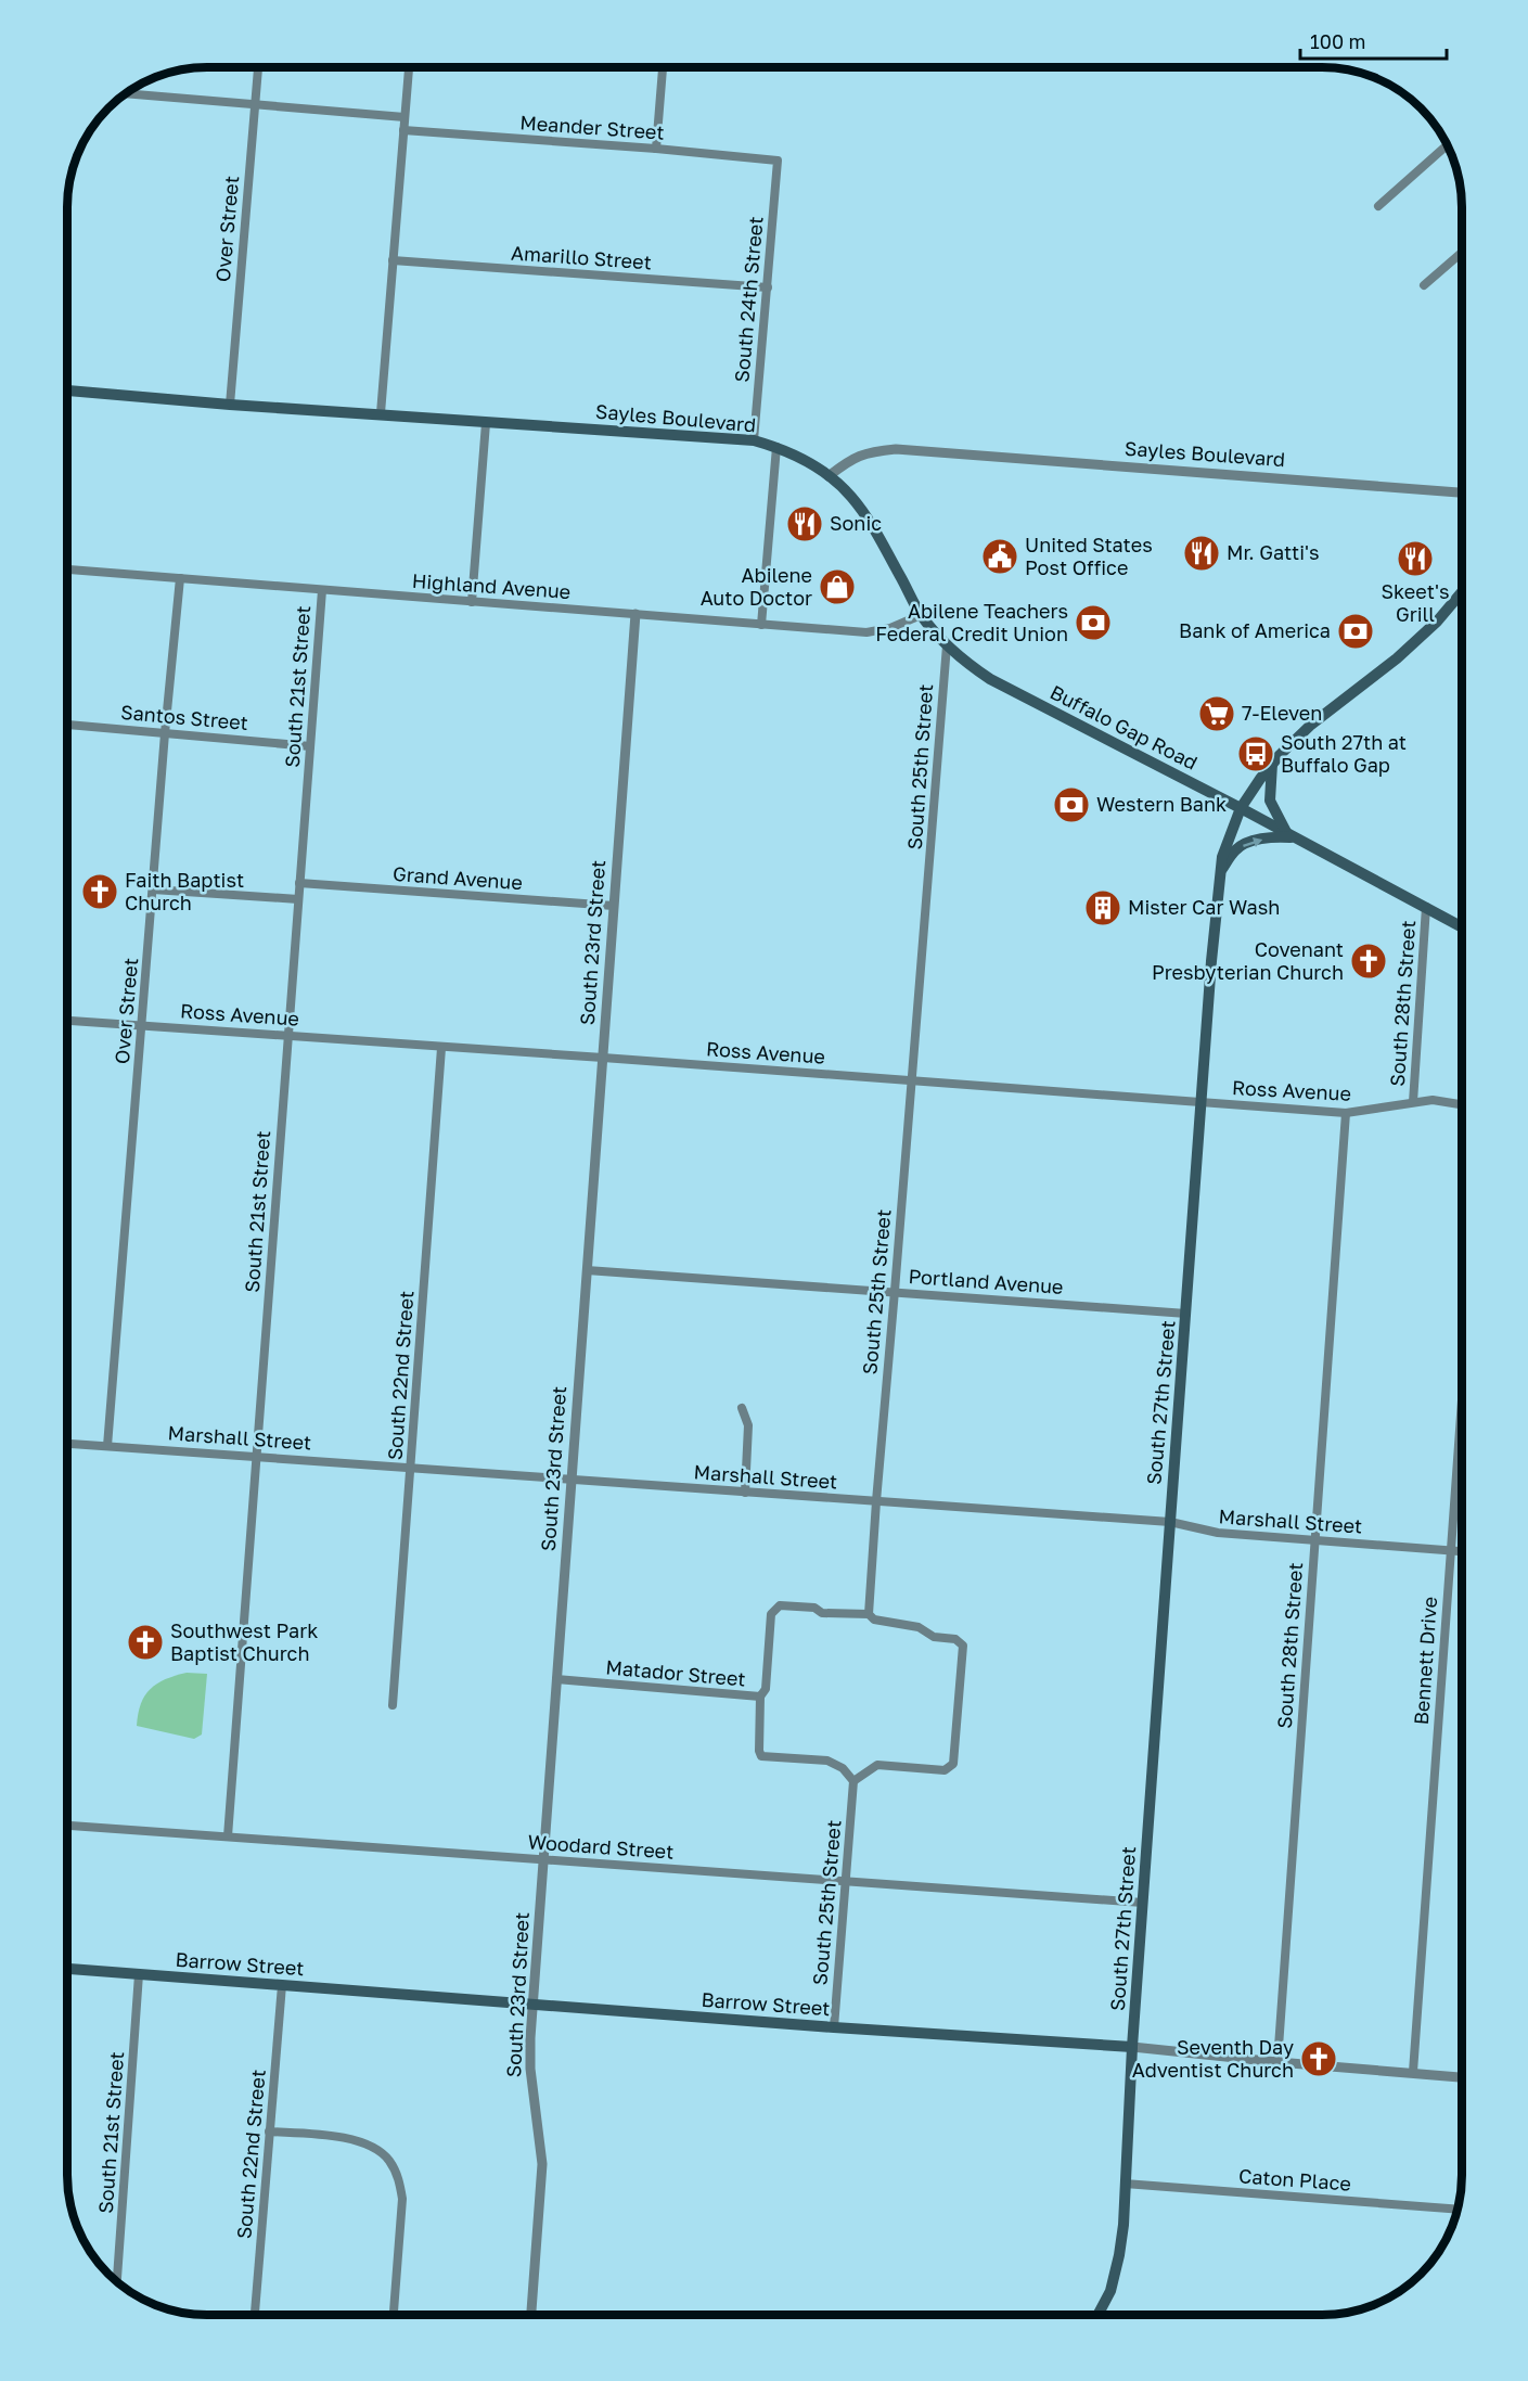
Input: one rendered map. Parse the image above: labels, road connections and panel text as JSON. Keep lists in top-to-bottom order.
{
  "streets": {
    "main road": [
      "Sayles Boulevard",
      "Buffalo Gap Road",
      "South 27th Street",
      "Barrow Street"
    ],
    "street": [
      "Meander Street",
      "Over Street",
      "Amarillo Street",
      "South 24th Street",
      "Highland Avenue",
      "South 21st Street",
      "Santos Street",
      "South 25th Street",
      "Grand Avenue",
      "South 23rd Street",
      "South 28th Street",
      "Ross Avenue",
      "Portland Avenue",
      "South 22nd Street",
      "Marshall Street",
      "Bennett Drive",
      "Matador Street",
      "Woodard Street",
      "Caton Place"
    ]
  },
  "crossings": [
    ["Meander Street", "South 24th Street"],
    ["Over Street", "Sayles Boulevard"],
    ["Over Street", "Highland Avenue"],
    ["Over Street", "Santos Street"],
    ["Over Street", "Ross Avenue"],
    ["Over Street", "Marshall Street"],
    ["Amarillo Street", "South 24th Street"],
    ["South 24th Street", "Sayles Boulevard"],
    ["Sayles Boulevard", "Buffalo Gap Road"],
    ["Highland Avenue", "South 21st Street"],
    ["Highland Avenue", "Buffalo Gap Road"],
    ["Highland Avenue", "South 23rd Street"],
    ["South 21st Street", "Santos Street"],
    ["South 21st Street", "Grand Avenue"],
    ["South 21st Street", "Ross Avenue"],
    ["South 21st Street", "Marshall Street"],
    ["South 21st Street", "Woodard Street"],
    ["South 21st Street", "Barrow Street"],
    ["Buffalo Gap Road", "South 25th Street"],
    ["Buffalo Gap Road", "South 28th Street"],
    ["Buffalo Gap Road", "South 27th Street"],
    ["South 25th Street", "Ross Avenue"],
    ["South 25th Street", "Portland Avenue"],
    ["South 25th Street", "Marshall Street"],
    ["South 25th Street", "Matador Street"],
    ["South 25th Street", "Woodard Street"],
    ["South 25th Street", "Barrow Street"],
    ["Grand Avenue", "South 23rd Street"],
    ["South 23rd Street", "Ross Avenue"],
    ["South 23rd Street", "Portland Avenue"],
    ["South 23rd Street", "Marshall Street"],
    ["South 23rd Street", "Matador Street"],
    ["South 23rd Street", "Woodard Street"],
    ["South 23rd Street", "Barrow Street"],
    ["South 28th Street", "Ross Avenue"],
    ["South 28th Street", "Marshall Street"],
    ["South 28th Street", "Barrow Street"],
    ["Ross Avenue", "South 22nd Street"],
    ["Ross Avenue", "South 27th Street"],
    ["Portland Avenue", "South 27th Street"],
    ["South 22nd Street", "Marshall Street"],
    ["South 22nd Street", "Barrow Street"],
    ["South 27th Street", "Marshall Street"],
    ["South 27th Street", "Woodard Street"],
    ["South 27th Street", "Barrow Street"],
    ["South 27th Street", "Caton Place"],
    ["Marshall Street", "Bennett Drive"],
    ["Bennett Drive", "Barrow Street"]
  ],
  "places": {
    "restaurant": ["Sonic", "Mr. Gatti's", "Skeet's Grill"],
    "public building": ["United States Post Office"],
    "shop": ["Abilene Auto Doctor"],
    "bank": ["Abilene Teachers Federal Credit Union", "Bank of America", "Western Bank"],
    "supermarket": ["7-Eleven"],
    "bus stop": ["South 27th at Buffalo Gap"],
    "church": [
      "Faith Baptist Church",
      "Covenant Presbyterian Church",
      "Southwest Park Baptist Church",
      "Seventh Day Adventist Church"
    ],
    "building": ["Mister Car Wash"]
  },
  "scale_bar": "100 m"
}
